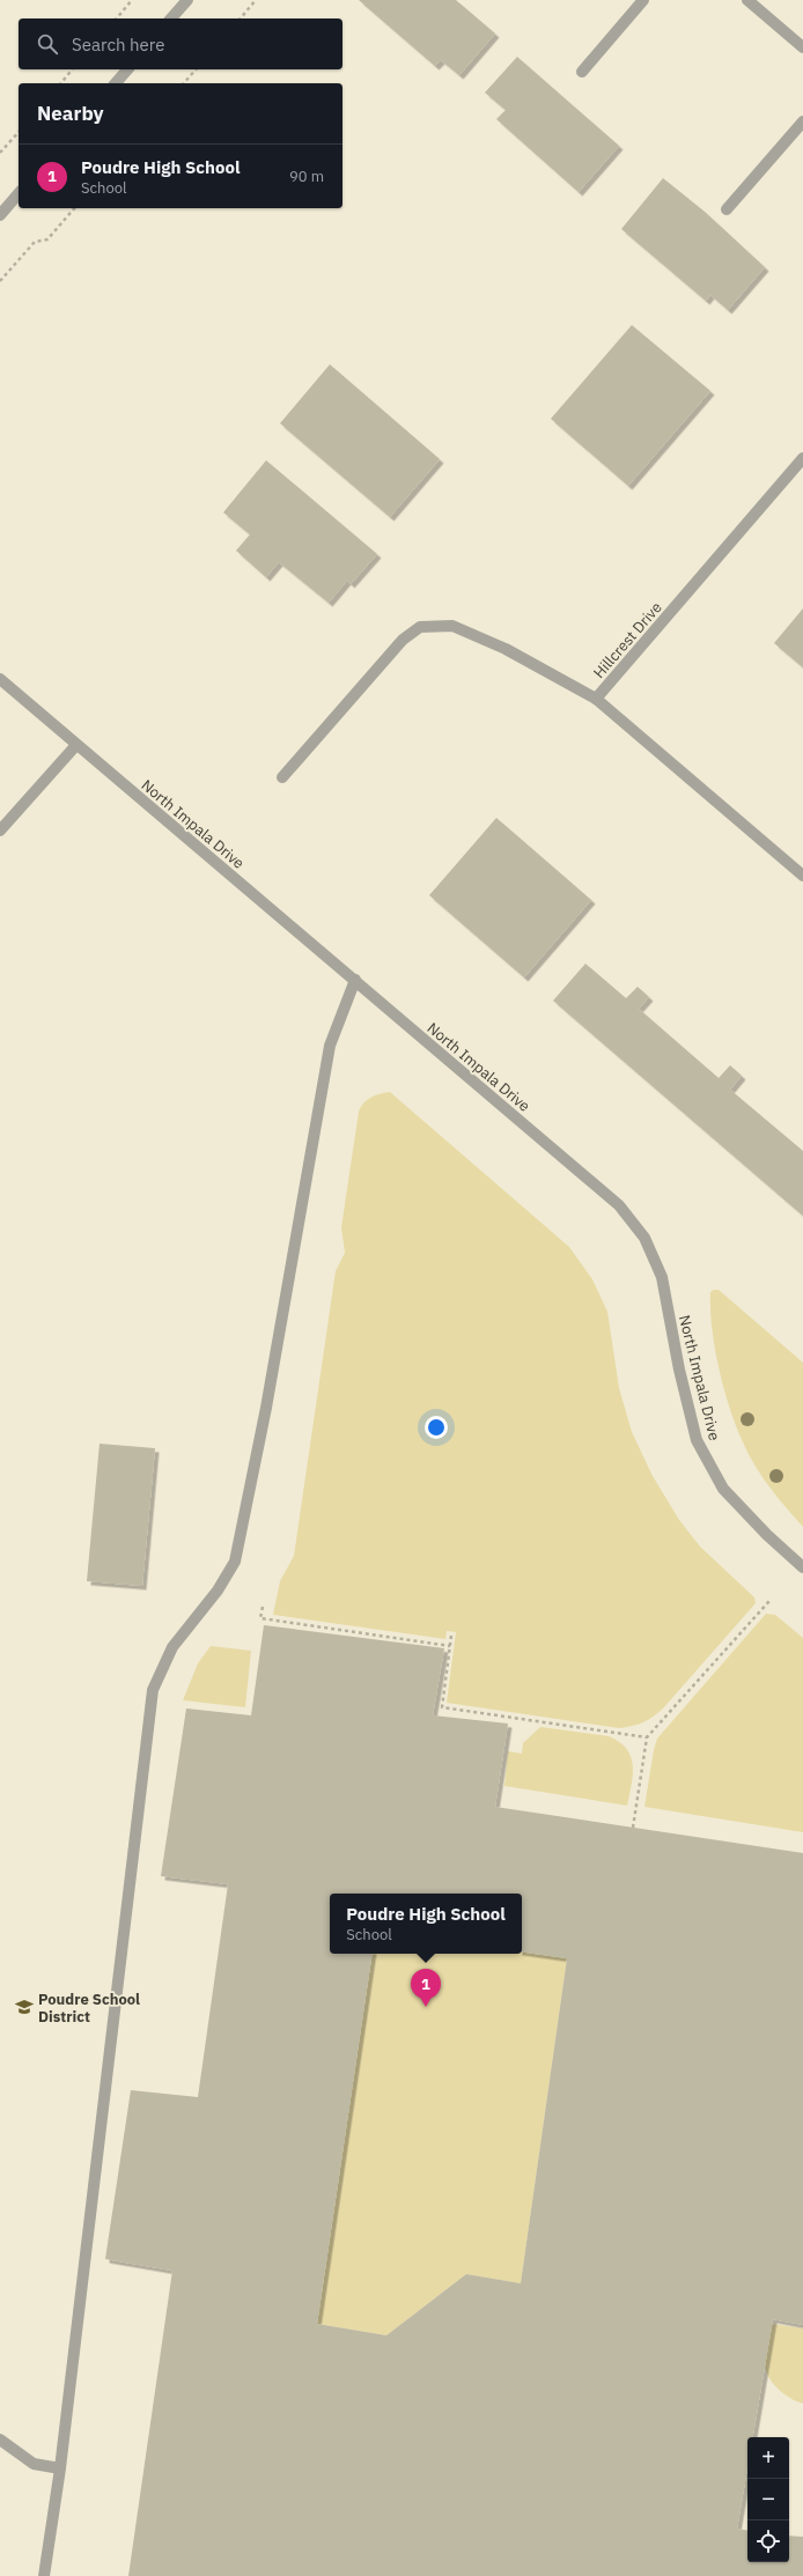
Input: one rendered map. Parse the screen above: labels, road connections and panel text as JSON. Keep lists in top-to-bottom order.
{
  "streets": {
    "street": ["Hillcrest Drive", "North Impala Drive"]
  },
  "places": {
    "school or university": ["Poudre School District"]
  },
  "page": {
    "search": "Search here",
    "heading": "Nearby",
    "list": [
      {
        "mark": "1",
        "name": "Poudre High School",
        "note": "School",
        "value": "90 m"
      }
    ],
    "popup": ["Poudre High School", "School"],
    "pins": "1",
    "map_buttons": ["+", "−"]
  }
}
